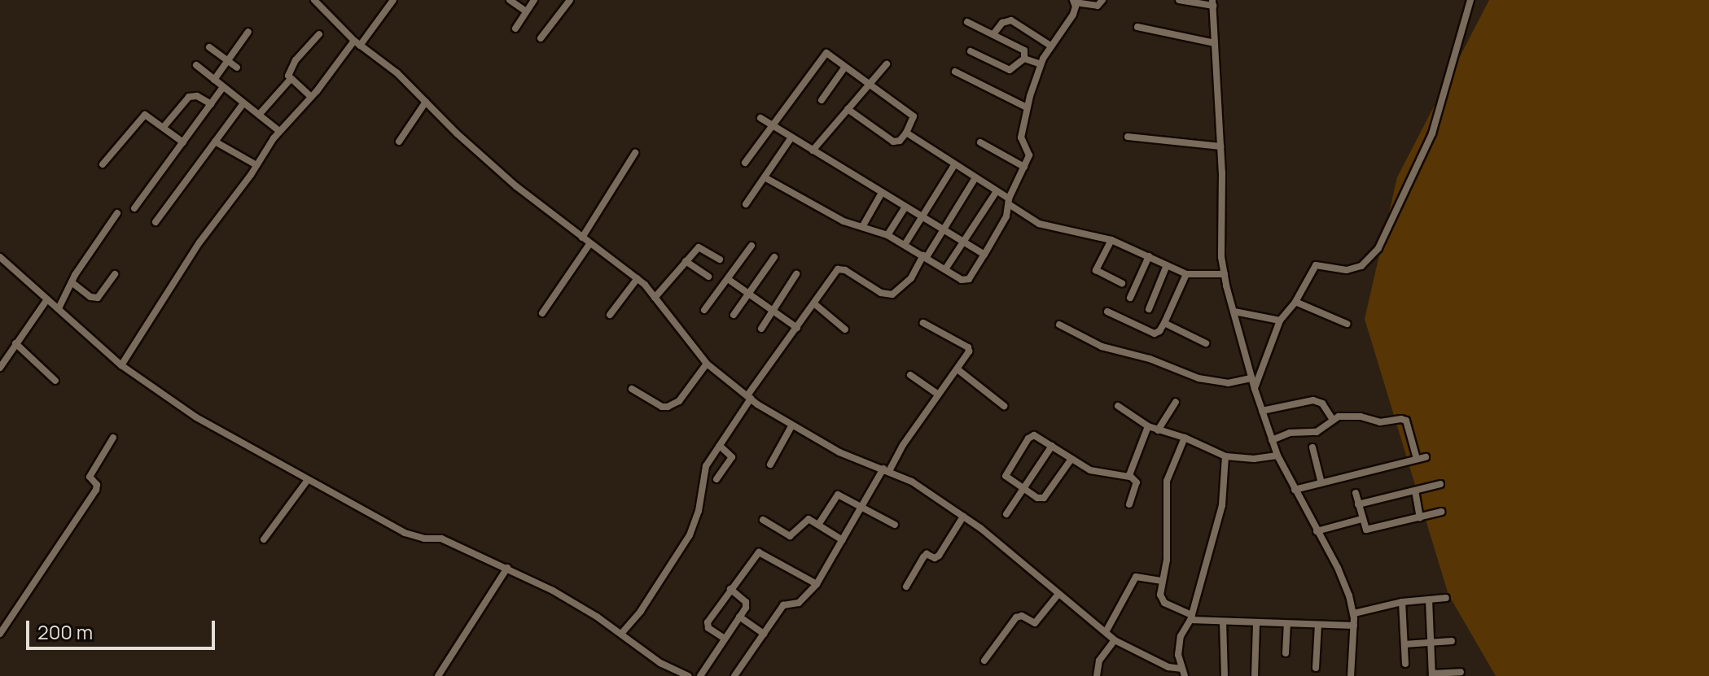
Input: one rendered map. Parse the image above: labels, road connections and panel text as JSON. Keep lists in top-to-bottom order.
{
  "scale_bar": "200 m"
}
